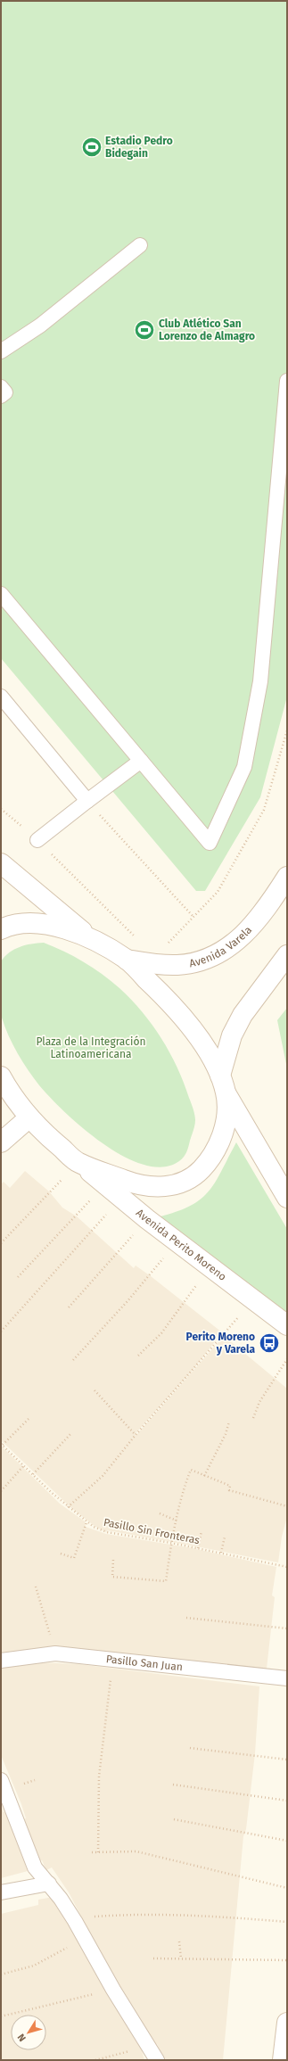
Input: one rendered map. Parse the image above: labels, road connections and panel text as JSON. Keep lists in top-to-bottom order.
{
  "streets": {
    "main road": ["Avenida Varela", "Avenida Perito Moreno"],
    "lane": ["Pasillo San Juan"],
    "path": ["Pasillo Sin Fronteras"]
  },
  "parks": ["Plaza de la Integración Latinoamericana"],
  "places": {
    "sports": ["Estadio Pedro Bidegain", "Club Atlético San Lorenzo de Almagro"],
    "bus stop": ["Perito Moreno y Varela"]
  },
  "north": "bottom left"
}
